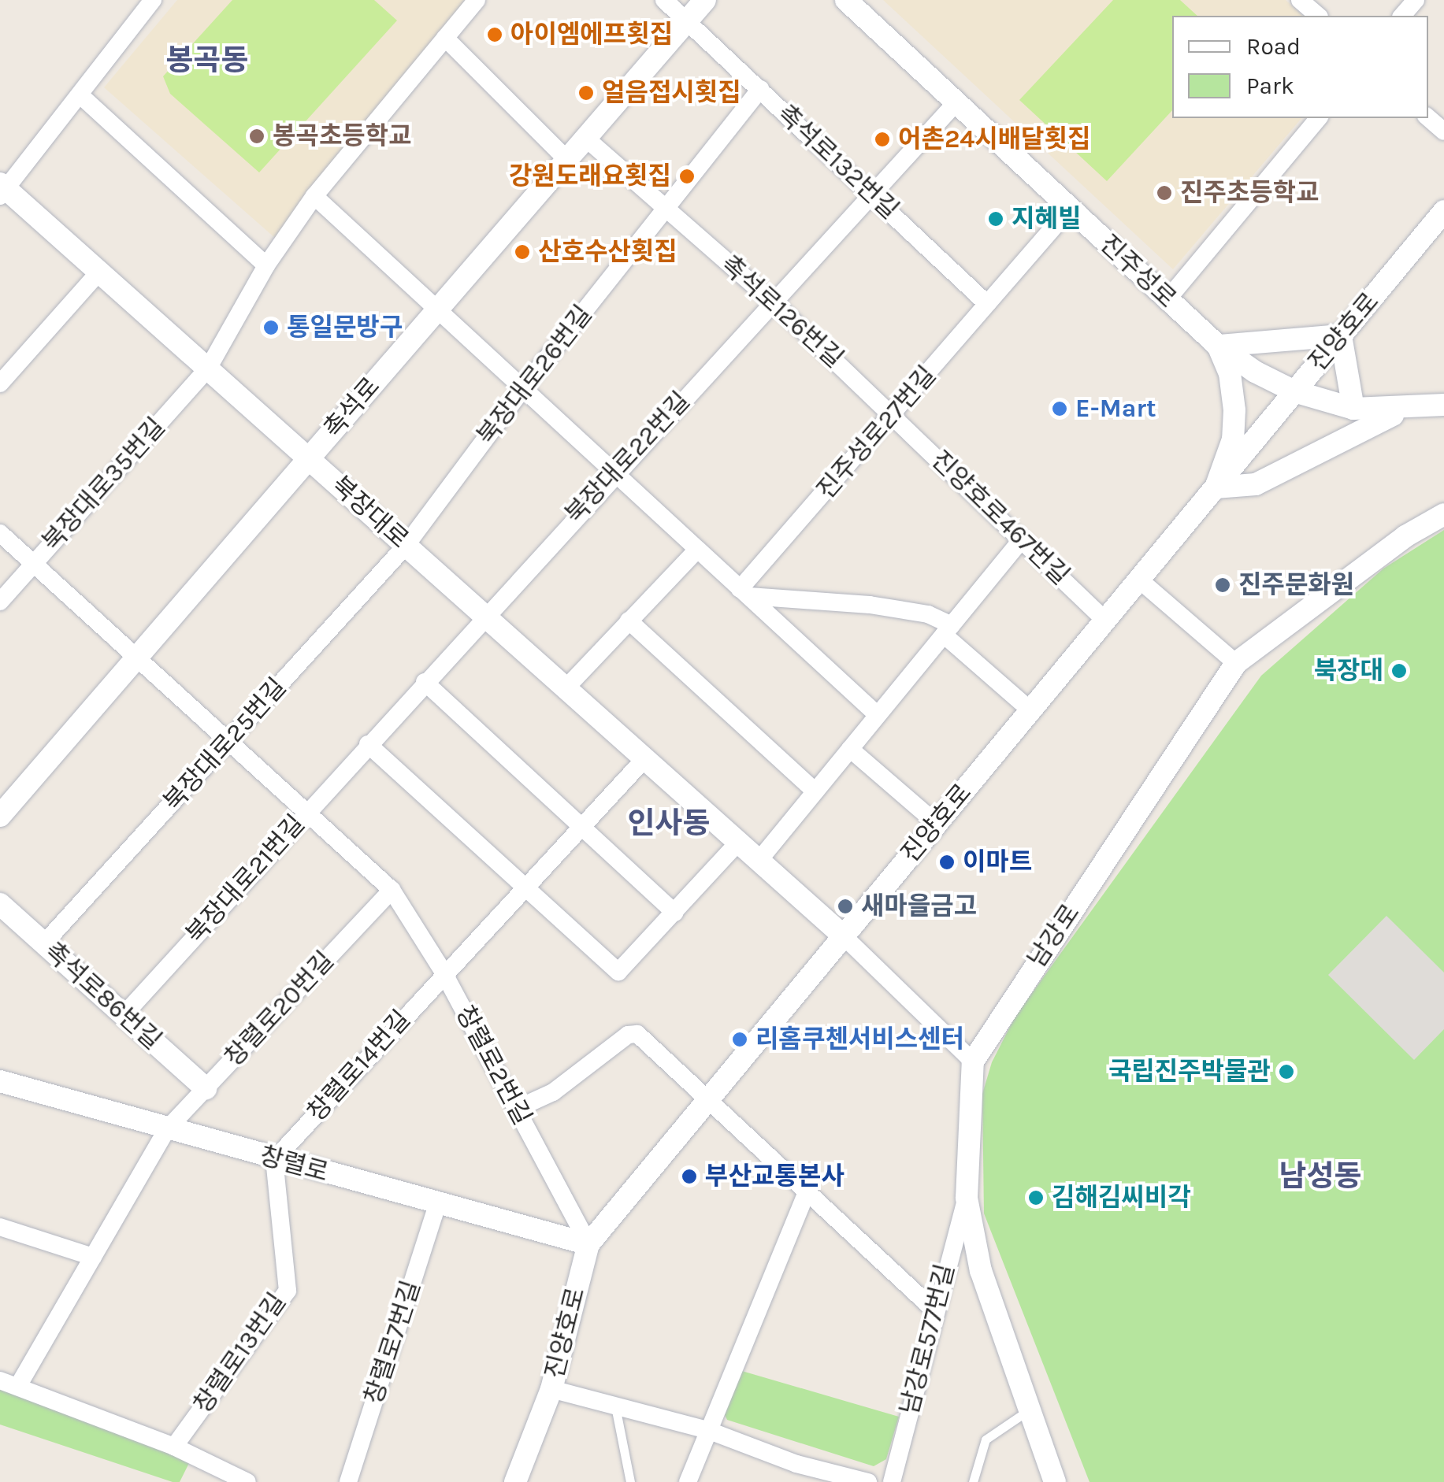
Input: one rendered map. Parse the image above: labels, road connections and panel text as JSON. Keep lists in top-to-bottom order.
{
  "streets": {
    "street": [
      "촉석로132번길",
      "진주성로",
      "촉석로126번길",
      "진양호로",
      "북장대로26번길",
      "촉석로",
      "진주성로27번길",
      "북장대로22번길",
      "북장대로35번길",
      "북장대로",
      "진양호로467번길",
      "북장대로25번길",
      "북장대로21번길",
      "남강로",
      "촉석로86번길",
      "창렬로20번길",
      "창렬로2번길",
      "창렬로14번길",
      "창렬로",
      "남강로577번길",
      "창렬로7번길",
      "창렬로13번길"
    ]
  },
  "crossings": [
    ["촉석로132번길", "촉석로"],
    ["촉석로132번길", "진주성로27번길"],
    ["촉석로132번길", "북장대로22번길"],
    ["진주성로", "진양호로"],
    ["진주성로", "진주성로27번길"],
    ["진주성로", "북장대로22번길"],
    ["촉석로126번길", "북장대로26번길"],
    ["촉석로126번길", "촉석로"],
    ["촉석로126번길", "진주성로27번길"],
    ["촉석로126번길", "북장대로22번길"],
    ["촉석로126번길", "진양호로467번길"],
    ["진양호로", "북장대로"],
    ["진양호로", "진양호로467번길"],
    ["진양호로", "창렬로2번길"],
    ["진양호로", "창렬로"],
    ["북장대로26번길", "북장대로"],
    ["북장대로26번길", "북장대로25번길"],
    ["촉석로", "북장대로"],
    ["촉석로", "창렬로2번길"],
    ["진주성로27번길", "진양호로467번길"],
    ["북장대로22번길", "북장대로"],
    ["북장대로22번길", "북장대로21번길"],
    ["북장대로35번길", "북장대로"],
    ["북장대로35번길", "창렬로2번길"],
    ["북장대로", "북장대로25번길"],
    ["북장대로", "북장대로21번길"],
    ["북장대로", "창렬로14번길"],
    ["북장대로25번길", "촉석로86번길"],
    ["북장대로25번길", "창렬로2번길"],
    ["북장대로21번길", "촉석로86번길"],
    ["북장대로21번길", "창렬로2번길"],
    ["촉석로86번길", "창렬로20번길"],
    ["창렬로20번길", "창렬로2번길"],
    ["창렬로20번길", "창렬로"],
    ["창렬로2번길", "창렬로14번길"],
    ["창렬로2번길", "창렬로"],
    ["창렬로14번길", "창렬로"],
    ["창렬로14번길", "창렬로13번길"],
    ["창렬로", "창렬로7번길"],
    ["창렬로", "창렬로13번길"]
  ],
  "districts": ["봉곡동", "인사동", "남성동"],
  "places": [
    "아이엠에프횟집",
    "얼음접시횟집",
    "봉곡초등학교",
    "어촌24시배달횟집",
    "강원도래요횟집",
    "진주초등학교",
    "지혜빌",
    "산호수산횟집",
    "통일문방구",
    "E-Mart",
    "진주문화원",
    "북장대",
    "이마트",
    "새마을금고",
    "리홈쿠첸서비스센터",
    "국립진주박물관",
    "부산교통본사",
    "김해김씨비각"
  ],
  "legend": ["Road", "Park"]
}
